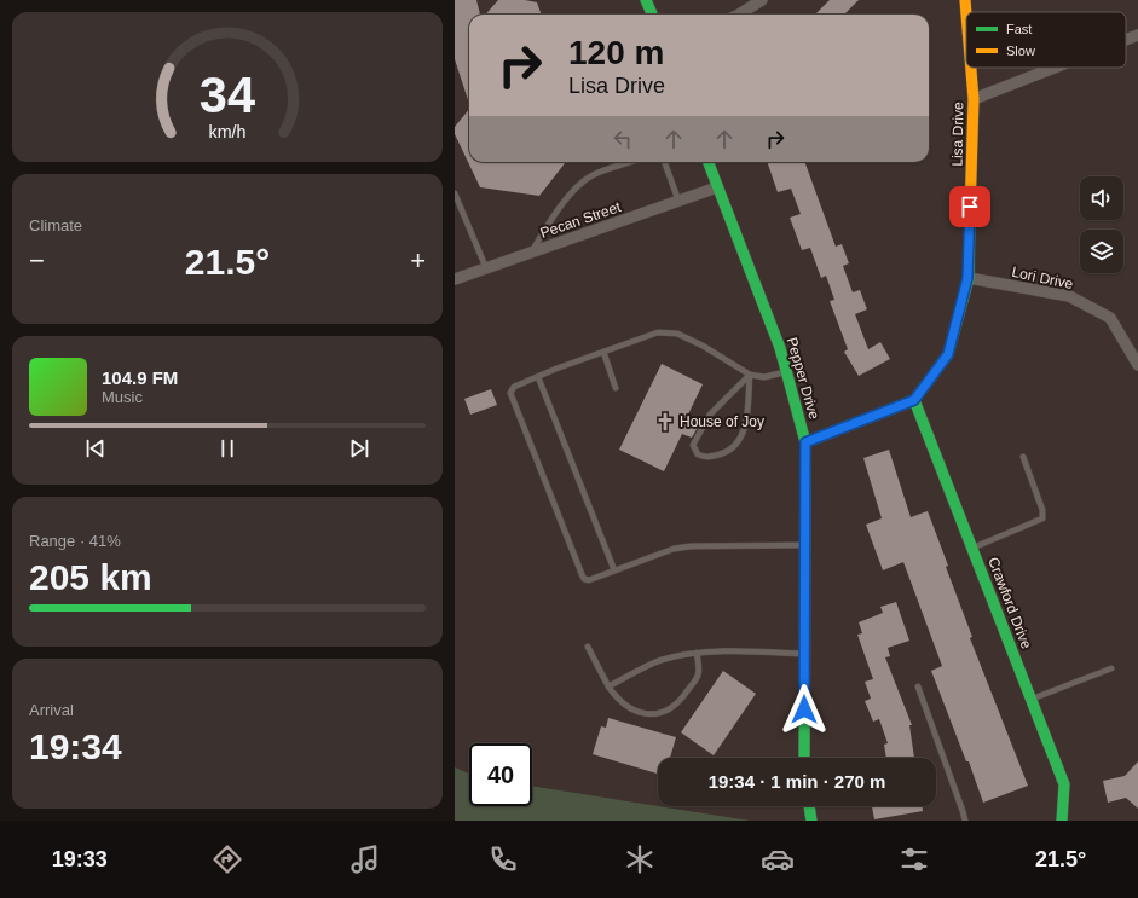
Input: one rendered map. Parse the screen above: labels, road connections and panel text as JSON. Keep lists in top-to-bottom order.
{
  "streets": {
    "street": [
      "Lisa Drive",
      "Pecan Street",
      "Lori Drive",
      "Pepper Drive",
      "Crawford Drive"
    ]
  },
  "crossings": [
    ["Lisa Drive", "Lori Drive"],
    ["Lisa Drive", "Crawford Drive"],
    ["Pecan Street", "Pepper Drive"]
  ],
  "places": {
    "church": ["House of Joy"]
  },
  "legend": ["Fast", "Slow"],
  "page": {
    "turn": ["120 m", "Lisa Drive"],
    "tile": [
      "Climate",
      ["Range · 41%", "205 km"],
      ["Arrival", "19:34"]
    ],
    "heat": ["−", "21.5°", "+"],
    "song": ["104.9 FM", "Music"],
    "limit": "40",
    "trip": "19:34 · 1 min · 270 m",
    "tabs": ["19:33", "21.5°"],
    "gauge": ["34", "km/h"]
  }
}
